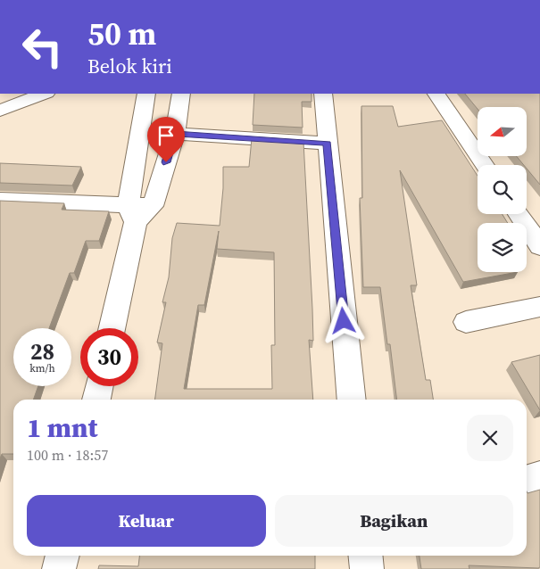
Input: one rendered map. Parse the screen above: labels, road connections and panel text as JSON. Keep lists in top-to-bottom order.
{
  "north": "left",
  "page": {
    "turn": ["50 m", "Belok kiri"],
    "speed": "28 km/h",
    "limit": "30",
    "heading": ["1 mnt", "100 m · 18:57"],
    "buttons": ["Keluar", "Bagikan"]
  }
}
